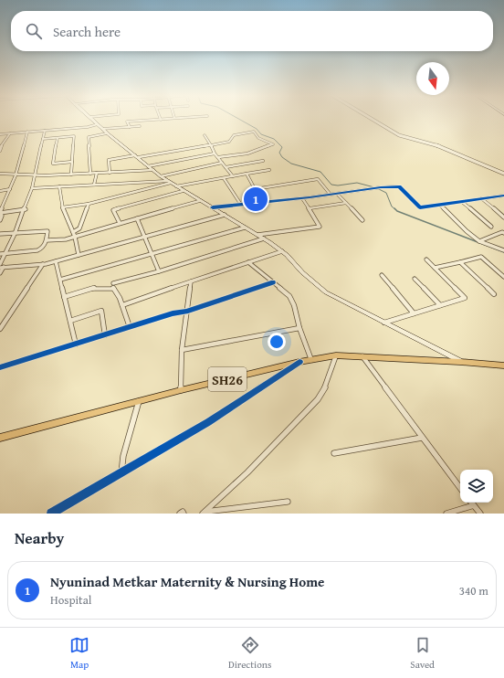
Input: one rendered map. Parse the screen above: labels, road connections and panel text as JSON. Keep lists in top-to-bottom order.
{
  "streets": {
    "main road": ["SH26"]
  },
  "north": "bottom",
  "page": {
    "search": "Search here",
    "pins": "1",
    "heading": "Nearby",
    "list": [
      {
        "mark": "1",
        "name": "Nyuninad Metkar Maternity & Nursing Home",
        "note": "Hospital",
        "value": "340 m"
      }
    ],
    "nav": ["Map", "Directions", "Saved"]
  }
}
